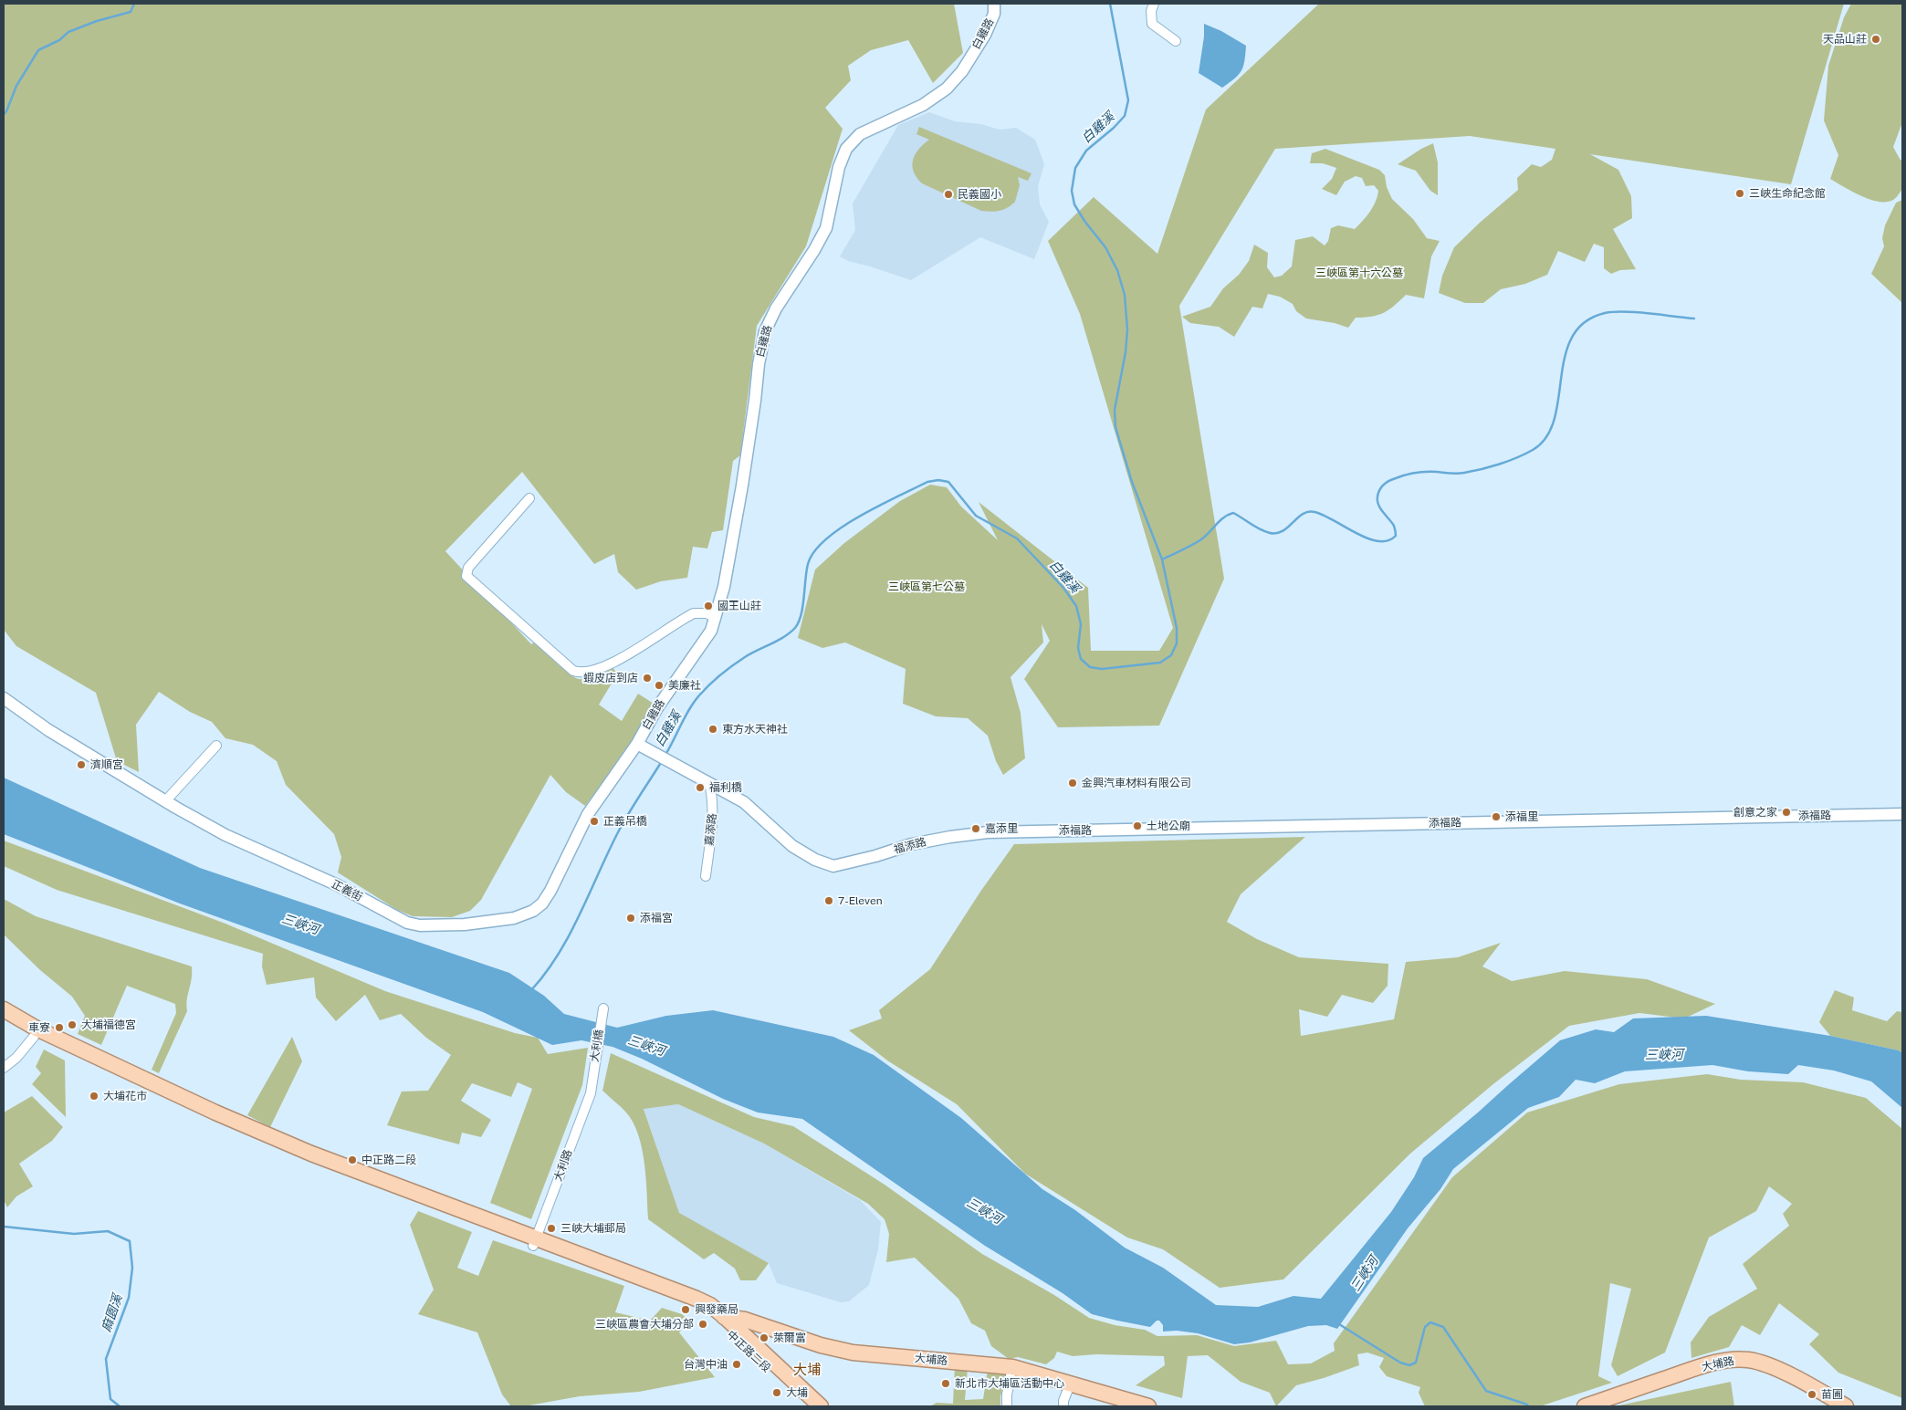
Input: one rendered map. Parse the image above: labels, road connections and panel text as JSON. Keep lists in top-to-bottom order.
{
  "streets": {
    "main road": ["中正路二段", "大埔路"],
    "street": [
      "白雞路",
      "添福路",
      "嘉添路",
      "福添路",
      "正義街",
      "大利橋",
      "大利路"
    ]
  },
  "crossings": [
    ["白雞路", "正義街"],
    ["添福路", "福添路"],
    ["嘉添路", "福添路"],
    ["大利橋", "大利路"],
    ["大利路", "中正路二段"],
    ["中正路二段", "大埔路"]
  ],
  "districts": ["大埔"],
  "water": ["白雞溪", "三峽河", "麻園溪"],
  "parks": ["三峽區第十六公墓", "三峽區第七公墓"],
  "places": [
    "天品山莊",
    "三峽生命紀念館",
    "民義國小",
    "國王山莊",
    "蝦皮店到店",
    "美廉社",
    "東方水天神社",
    "濟順宮",
    "金興汽車材料有限公司",
    "福利橋",
    "創意之家",
    "添福里",
    "正義吊橋",
    "土地公廟",
    "嘉添里",
    "7-Eleven",
    "添福宮",
    "大埔福德宮",
    "車寮",
    "大埔花市",
    "中正路二段",
    "三峽大埔郵局",
    "興發藥局",
    "三峽區農會大埔分部",
    "萊爾富",
    "台灣中油",
    "新北市大埔區活動中心",
    "大埔",
    "苗圃"
  ]
}
